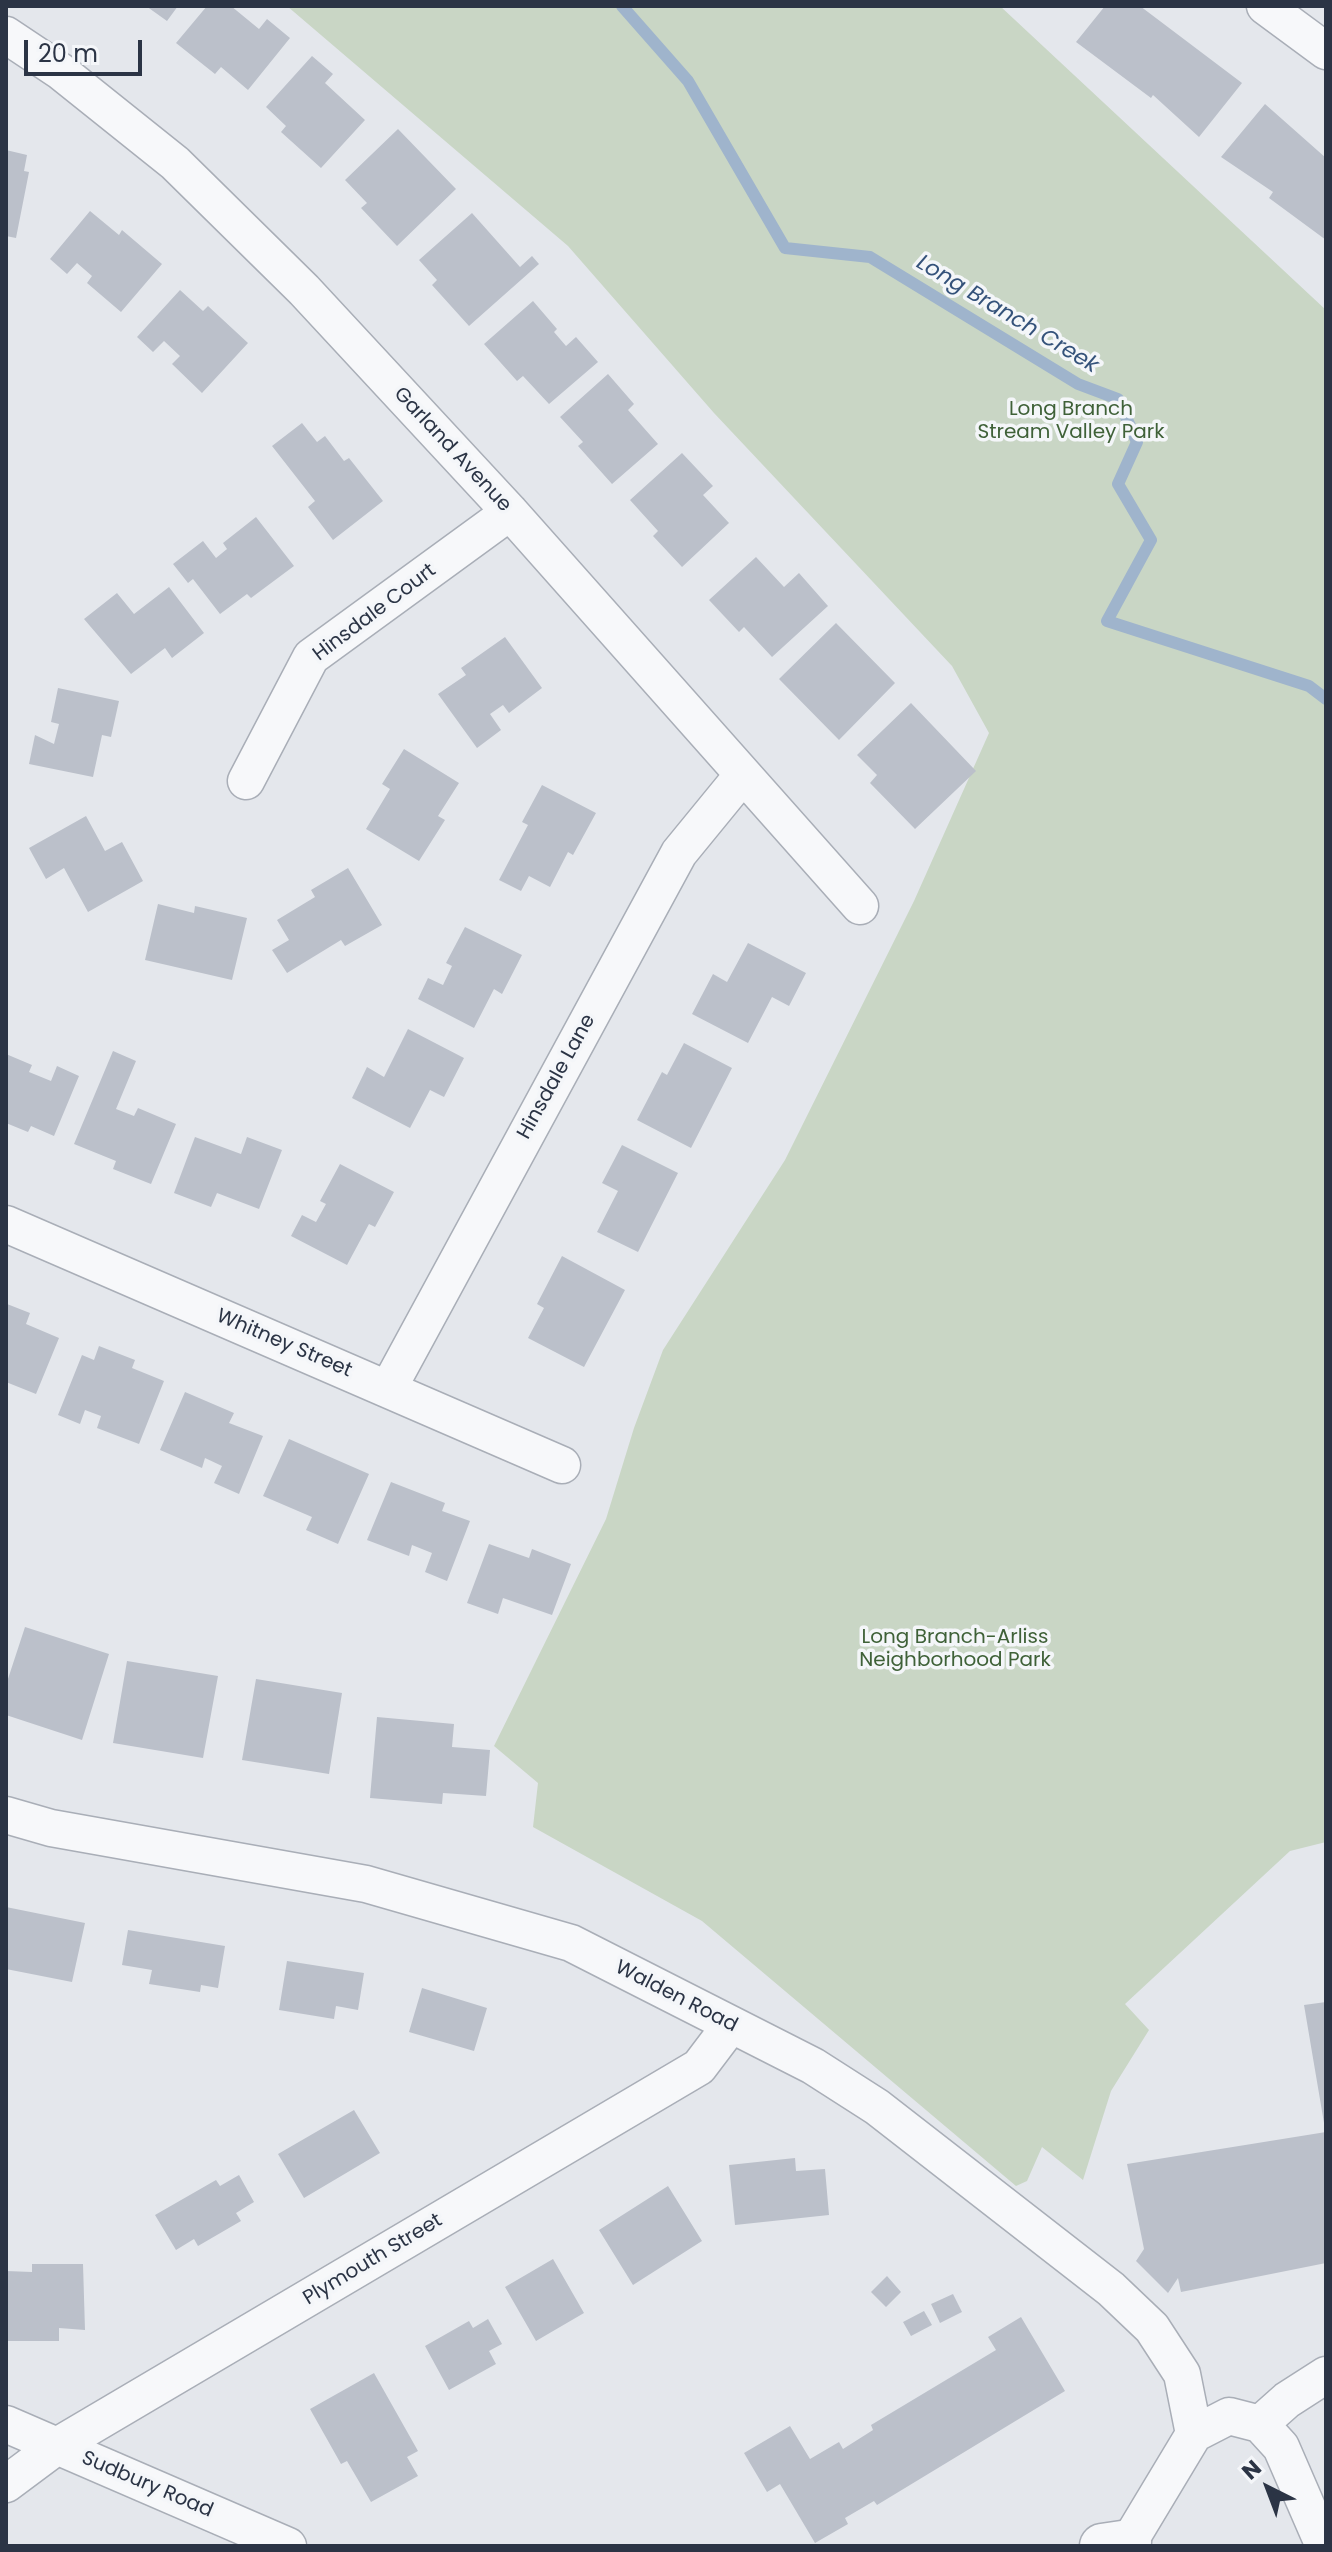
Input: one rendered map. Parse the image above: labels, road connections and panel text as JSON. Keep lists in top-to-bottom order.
{
  "streets": {
    "street": [
      "Garland Avenue",
      "Hinsdale Court",
      "Hinsdale Lane",
      "Whitney Street",
      "Walden Road",
      "Plymouth Street",
      "Sudbury Road"
    ]
  },
  "crossings": [
    ["Garland Avenue", "Hinsdale Court"],
    ["Garland Avenue", "Hinsdale Lane"],
    ["Hinsdale Lane", "Whitney Street"],
    ["Walden Road", "Plymouth Street"],
    ["Plymouth Street", "Sudbury Road"]
  ],
  "water": ["Long Branch Creek"],
  "parks": ["Long Branch Stream Valley Park", "Long Branch-Arliss Neighborhood Park"],
  "scale_bar": "20 m",
  "north": "top left"
}
